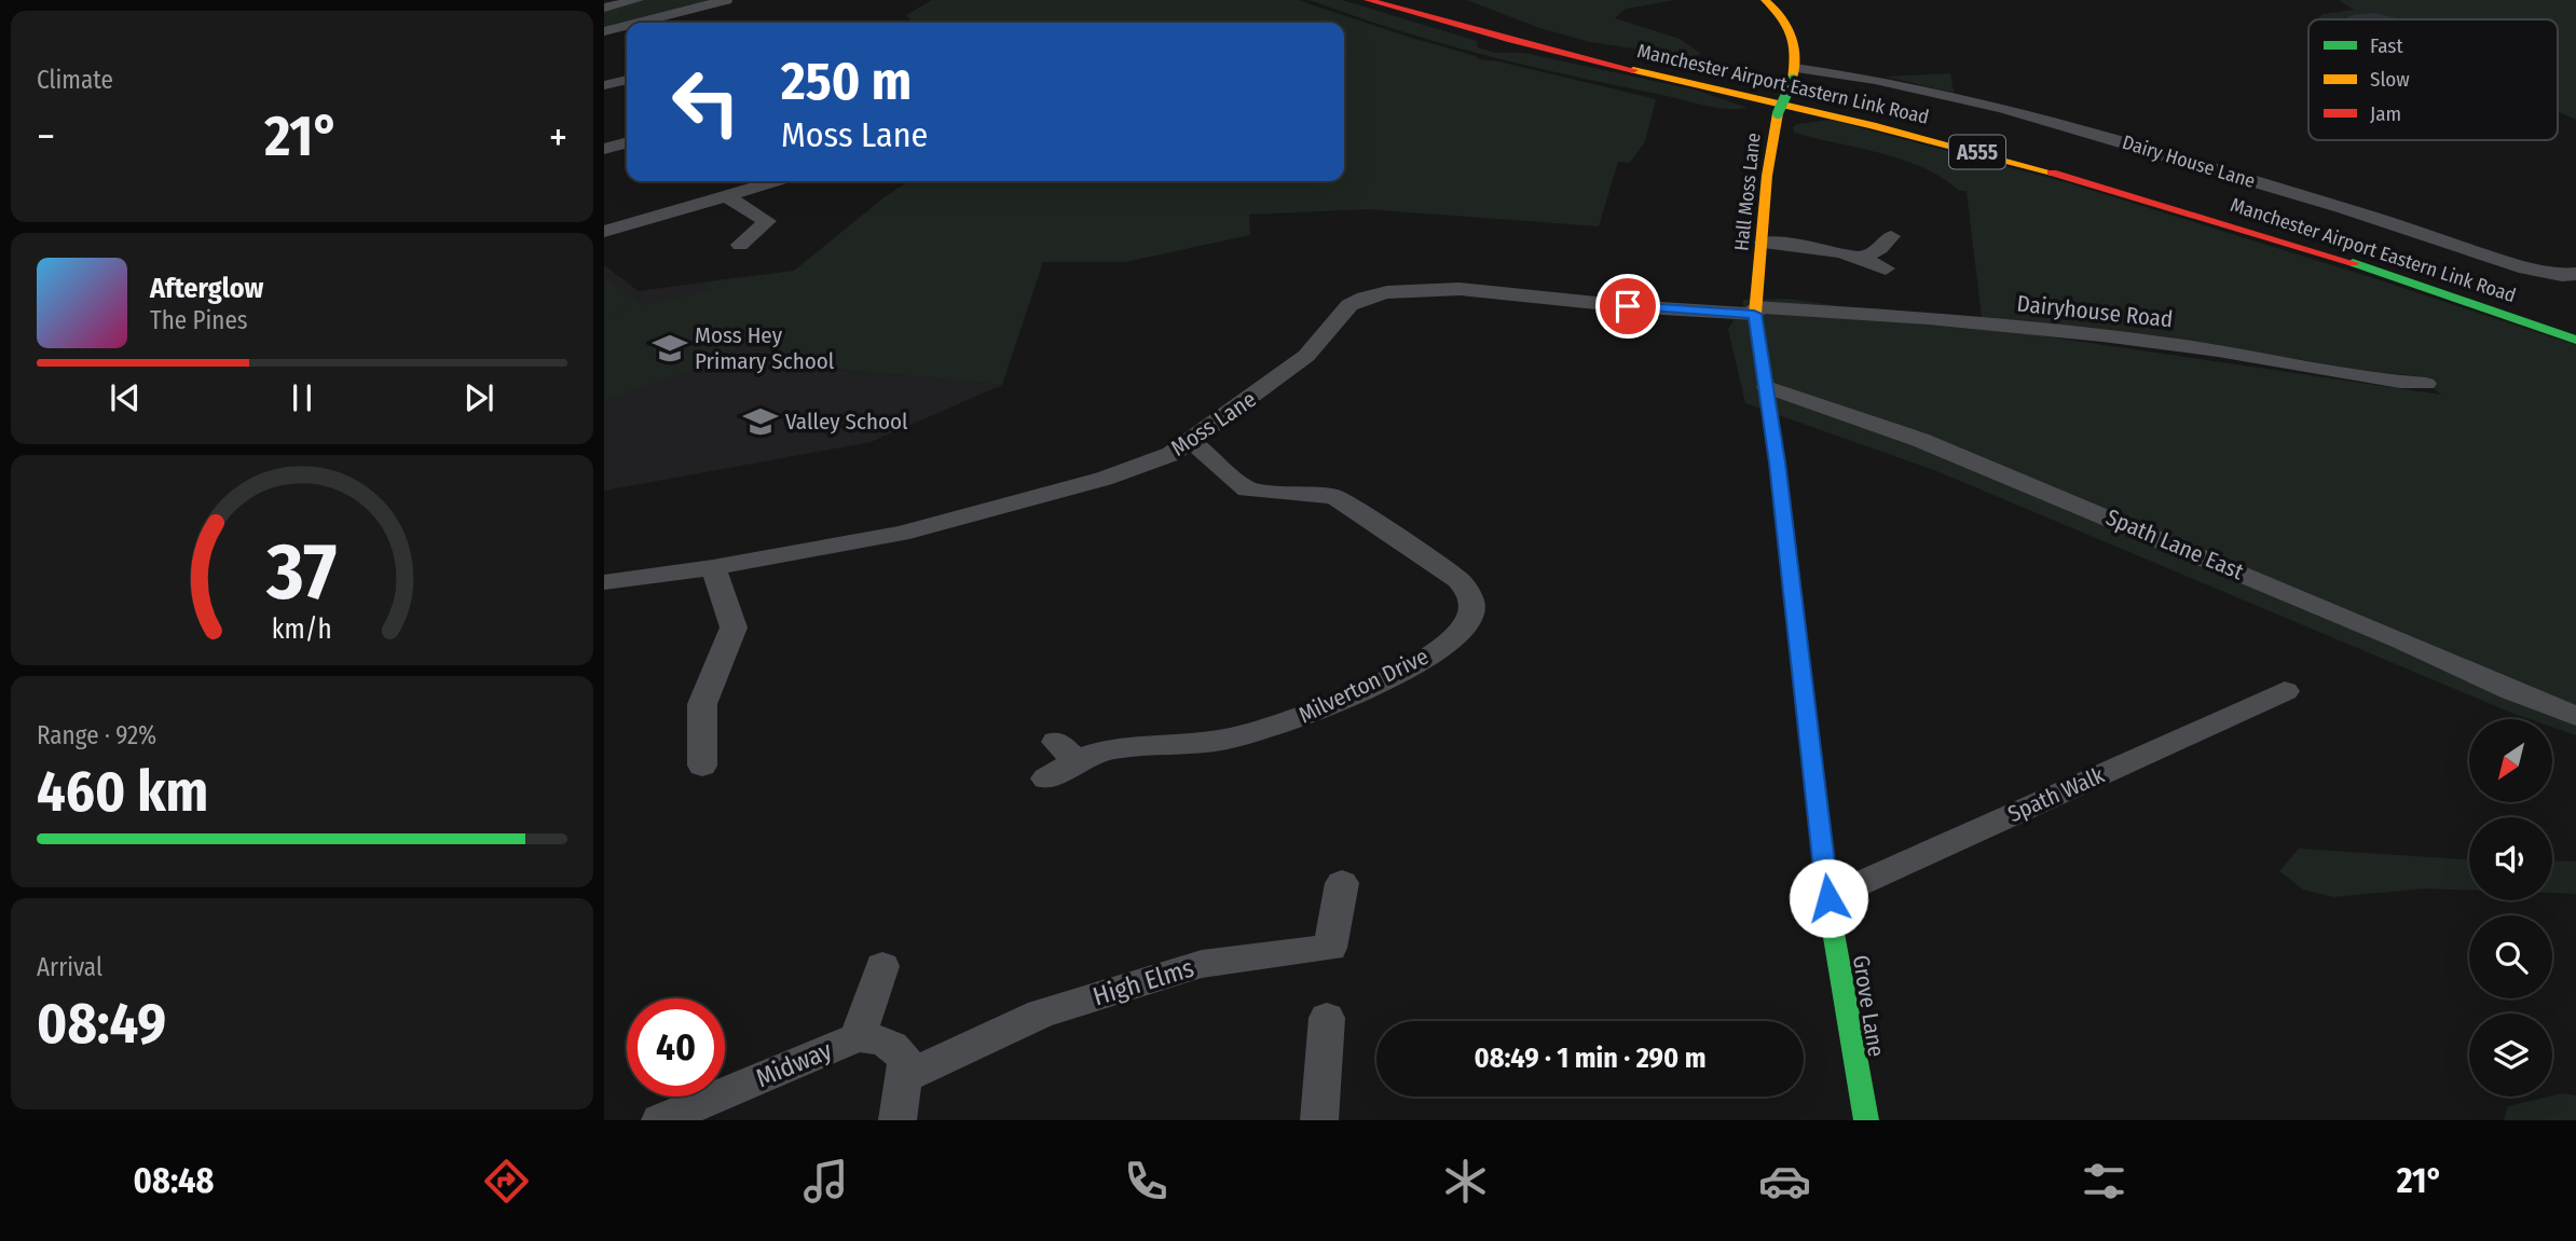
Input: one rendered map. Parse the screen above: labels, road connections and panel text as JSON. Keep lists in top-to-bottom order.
{
  "streets": {
    "main road": [
      "Manchester Airport Eastern Link Road",
      "A555",
      "Hall Moss Lane",
      "Grove Lane"
    ],
    "street": [
      "Dairy House Lane",
      "Dairyhouse Road",
      "Moss Lane",
      "Spath Lane East",
      "Milverton Drive",
      "Spath Walk",
      "High Elms",
      "Midway"
    ]
  },
  "crossings": [
    ["Dairy House Lane", "Hall Moss Lane"],
    ["Hall Moss Lane", "Dairyhouse Road"],
    ["Hall Moss Lane", "Moss Lane"],
    ["Hall Moss Lane", "Grove Lane"],
    ["Dairyhouse Road", "Moss Lane"],
    ["Dairyhouse Road", "Grove Lane"],
    ["Moss Lane", "Milverton Drive"],
    ["Moss Lane", "Grove Lane"],
    ["Spath Lane East", "Grove Lane"],
    ["Spath Walk", "Grove Lane"]
  ],
  "places": {
    "school or university": ["Moss Hey Primary School", "Valley School"]
  },
  "legend": ["Fast", "Slow", "Jam"],
  "north": "bottom left",
  "page": {
    "tile": [
      "Climate",
      ["Range · 92%", "460 km"],
      ["Arrival", "08:49"]
    ],
    "turn": ["250 m", "Moss Lane"],
    "heat": ["−", "21°", "+"],
    "song": ["Afterglow", "The Pines"],
    "limit": "40",
    "trip": "08:49 · 1 min · 290 m",
    "tabs": ["08:48", "21°"],
    "gauge": ["37", "km/h"]
  }
}
